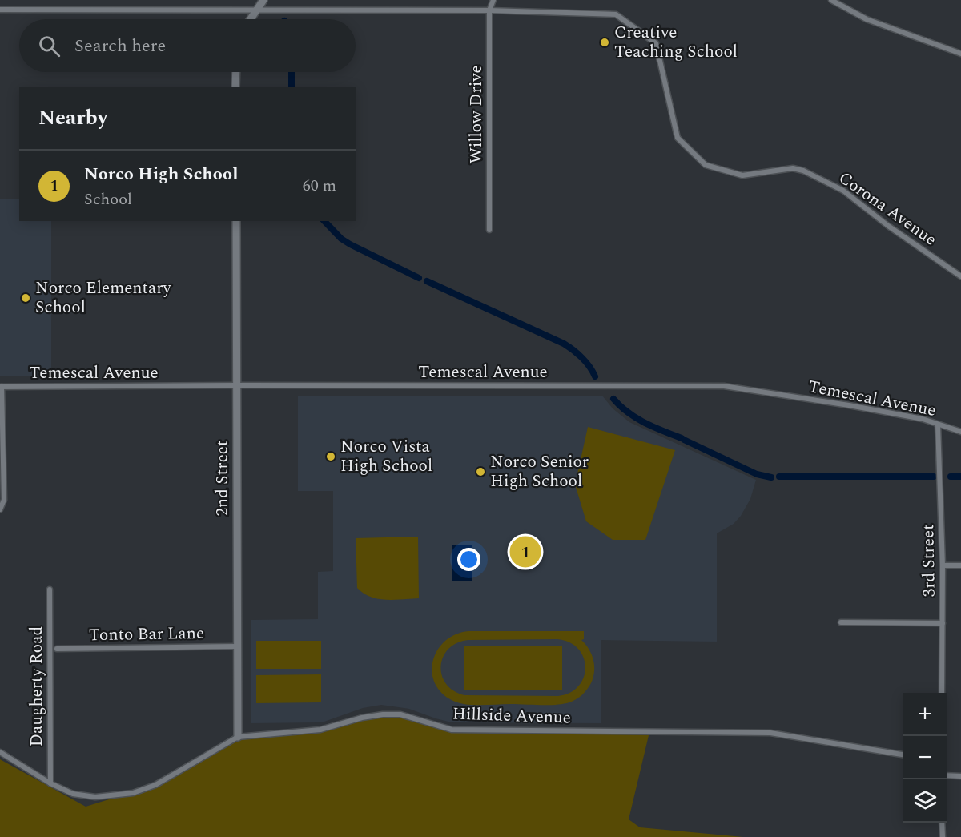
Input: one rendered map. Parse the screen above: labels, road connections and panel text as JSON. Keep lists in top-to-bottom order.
{
  "streets": {
    "street": [
      "Willow Drive",
      "Corona Avenue",
      "Temescal Avenue",
      "2nd Street",
      "3rd Street",
      "Tonto Bar Lane",
      "Daugherty Road",
      "Hillside Avenue"
    ]
  },
  "crossings": [
    ["Willow Drive", "Corona Avenue"],
    ["Temescal Avenue", "2nd Street"],
    ["Temescal Avenue", "3rd Street"],
    ["2nd Street", "Tonto Bar Lane"],
    ["2nd Street", "Hillside Avenue"],
    ["Daugherty Road", "Hillside Avenue"]
  ],
  "places": [
    "Creative Teaching School",
    "Norco Elementary School",
    "Norco Vista High School",
    "Norco Senior High School"
  ],
  "page": {
    "search": "Search here",
    "heading": "Nearby",
    "list": [
      {
        "mark": "1",
        "name": "Norco High School",
        "note": "School",
        "value": "60 m"
      }
    ],
    "pins": "1",
    "map_buttons": ["+", "−"]
  }
}
